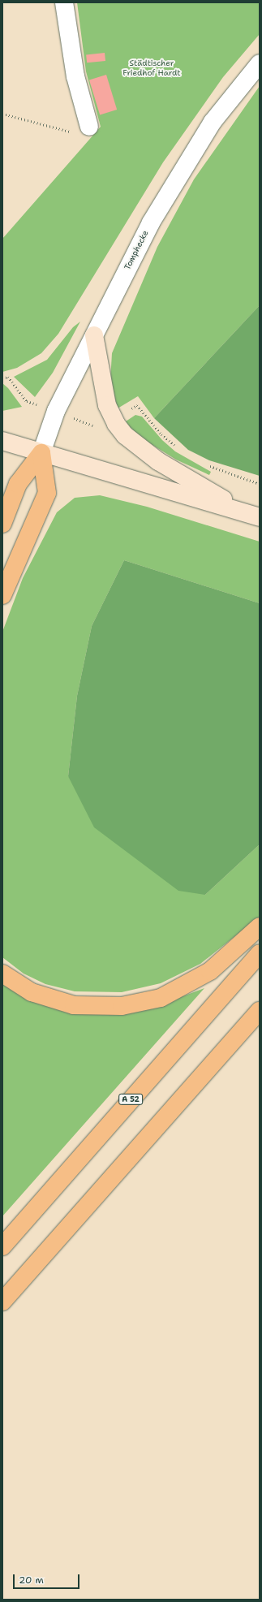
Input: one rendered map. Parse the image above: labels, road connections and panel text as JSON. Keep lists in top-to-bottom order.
{
  "streets": {
    "highway": ["A 52"],
    "street": ["Tomphecke"]
  },
  "parks": ["Städtischer Friedhof Hardt"],
  "scale_bar": "20 m"
}
